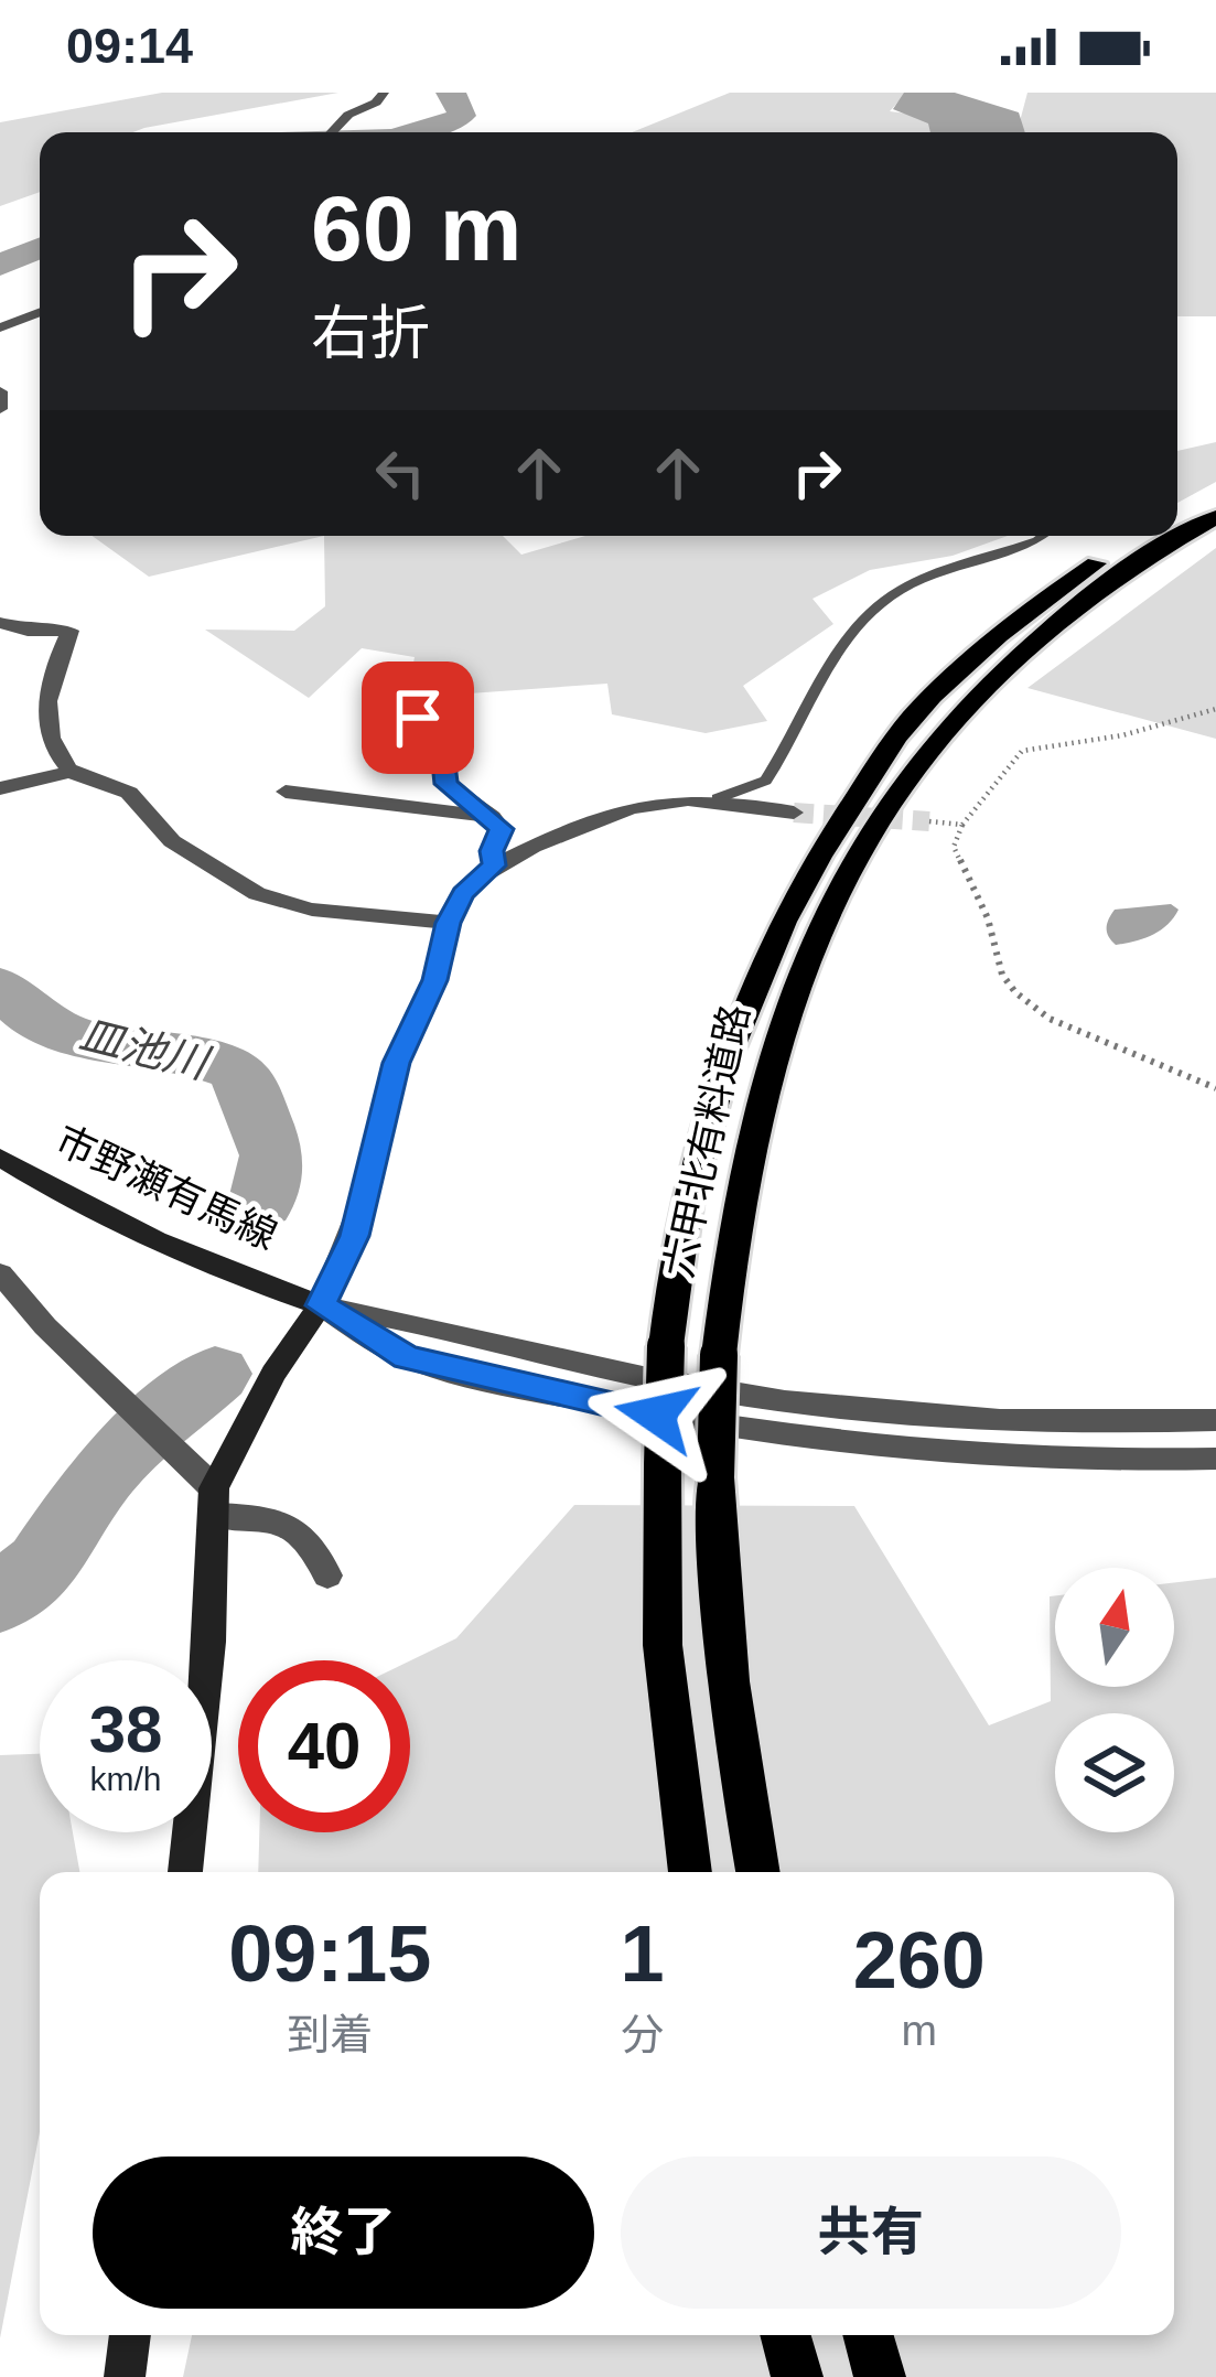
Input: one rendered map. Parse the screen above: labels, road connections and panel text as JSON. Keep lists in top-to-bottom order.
{
  "streets": {
    "main road": ["六甲北有料道路", "市野瀬有馬線"]
  },
  "water": ["皿池川"],
  "north": "top",
  "page": {
    "status": "09:14",
    "turn": ["60 m", "右折"],
    "speed": "38 km/h",
    "limit": "40",
    "eta": [
      "09:15",
      "到着",
      "1",
      "分",
      "260",
      "m"
    ],
    "buttons": ["終了", "共有"]
  }
}
